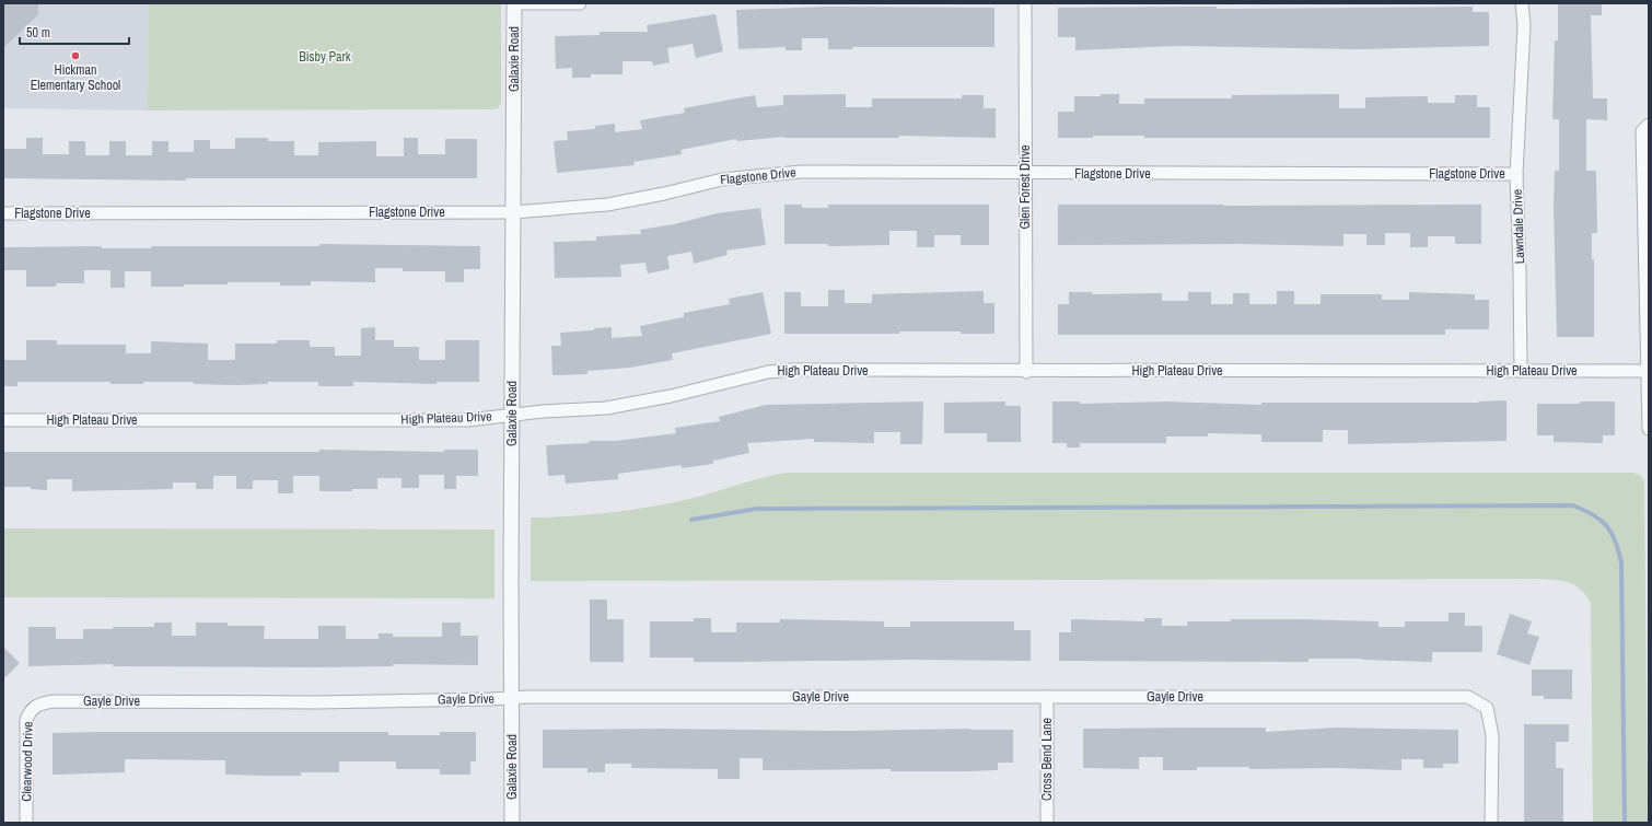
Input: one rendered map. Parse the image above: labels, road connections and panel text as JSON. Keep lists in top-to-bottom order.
{
  "streets": {
    "street": [
      "Galaxie Road",
      "Flagstone Drive",
      "Glen Forest Drive",
      "Lawndale Drive",
      "High Plateau Drive",
      "Gayle Drive",
      "Cross Bend Lane",
      "Clearwood Drive"
    ]
  },
  "crossings": [
    ["Galaxie Road", "Flagstone Drive"],
    ["Galaxie Road", "High Plateau Drive"],
    ["Galaxie Road", "Gayle Drive"],
    ["Flagstone Drive", "Glen Forest Drive"],
    ["Flagstone Drive", "Lawndale Drive"],
    ["Glen Forest Drive", "High Plateau Drive"],
    ["Lawndale Drive", "High Plateau Drive"],
    ["Gayle Drive", "Cross Bend Lane"],
    ["Gayle Drive", "Clearwood Drive"]
  ],
  "parks": ["Bisby Park"],
  "places": ["Hickman Elementary School"],
  "scale_bar": "50 m"
}
